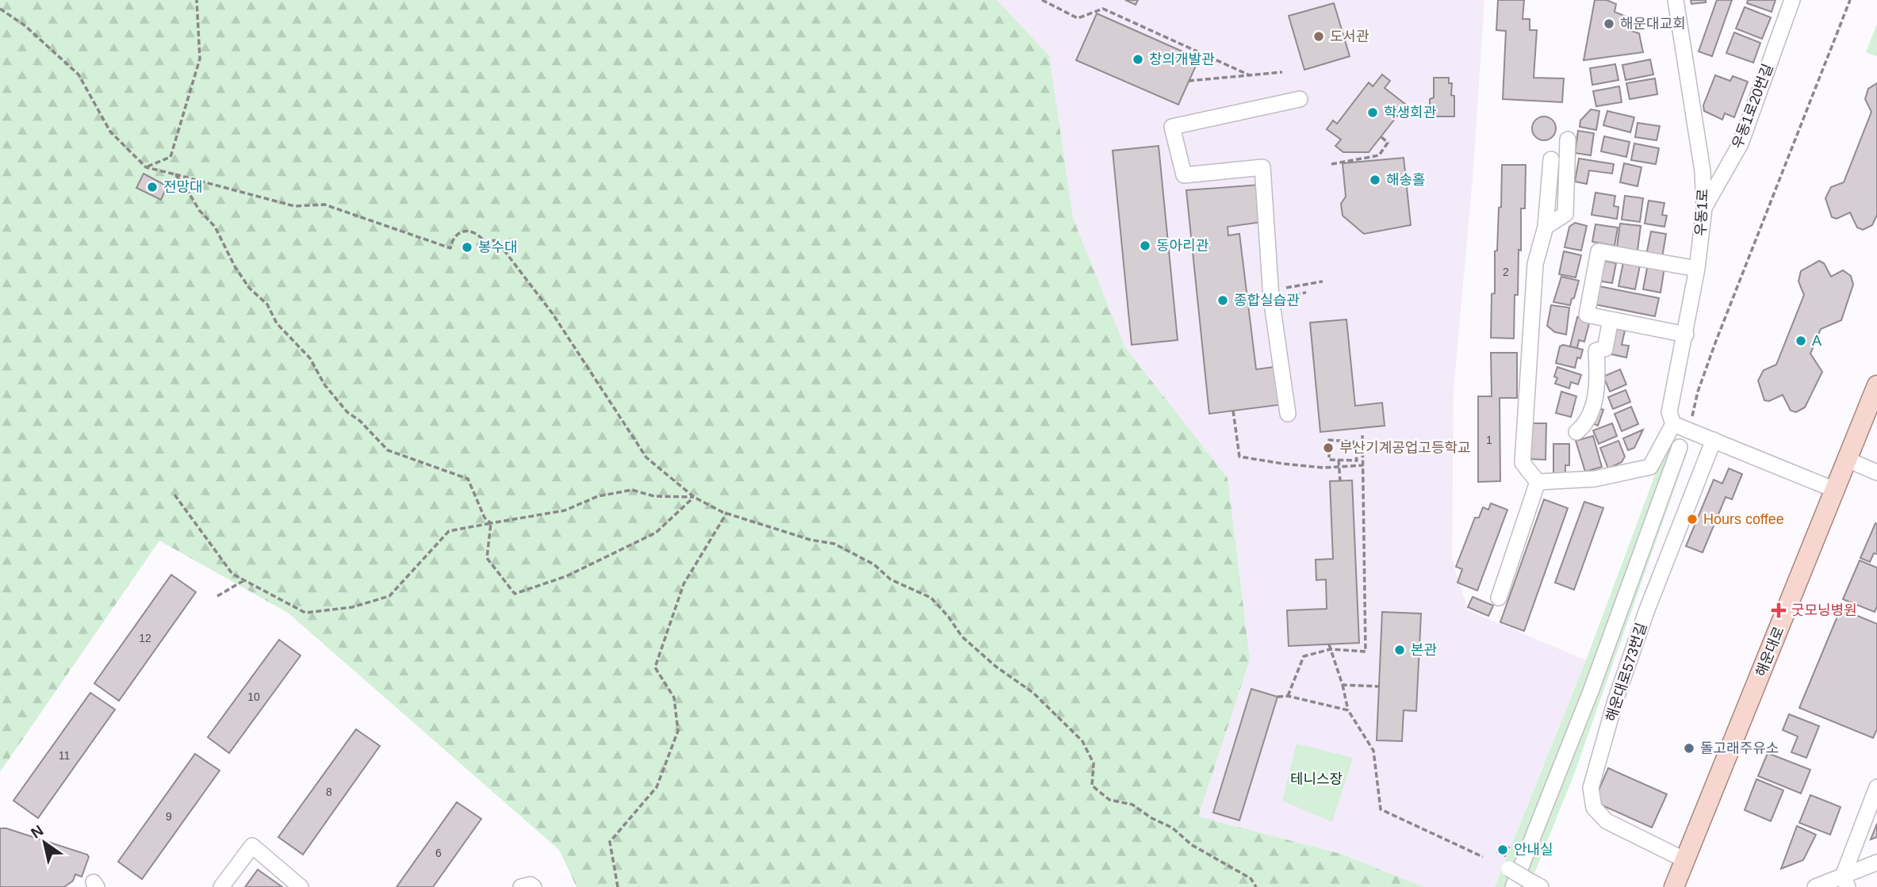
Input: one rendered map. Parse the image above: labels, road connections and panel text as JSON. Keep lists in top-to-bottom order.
{
  "streets": {
    "main road": ["해운대로"],
    "street": ["우동1로20번길", "우동1로", "해운대로573번길"]
  },
  "crossings": [
    ["우동1로20번길", "우동1로"],
    ["해운대로", "해운대로573번길"]
  ],
  "parks": ["테니스장"],
  "places": {
    "other": [
      "해운대교회",
      "도서관",
      "창의개발관",
      "학생회관",
      "해송홀",
      "전망대",
      "동아리관",
      "봉수대",
      "종합실습관",
      "A",
      "부산기계공업고등학교",
      "Hours coffee",
      "본관",
      "돌고래주유소",
      "안내실"
    ],
    "health": ["굿모닝병원"]
  },
  "house_numbers": [
    "2",
    "1",
    "12",
    "10",
    "11",
    "8",
    "9",
    "6"
  ],
  "north": "top left"
}
